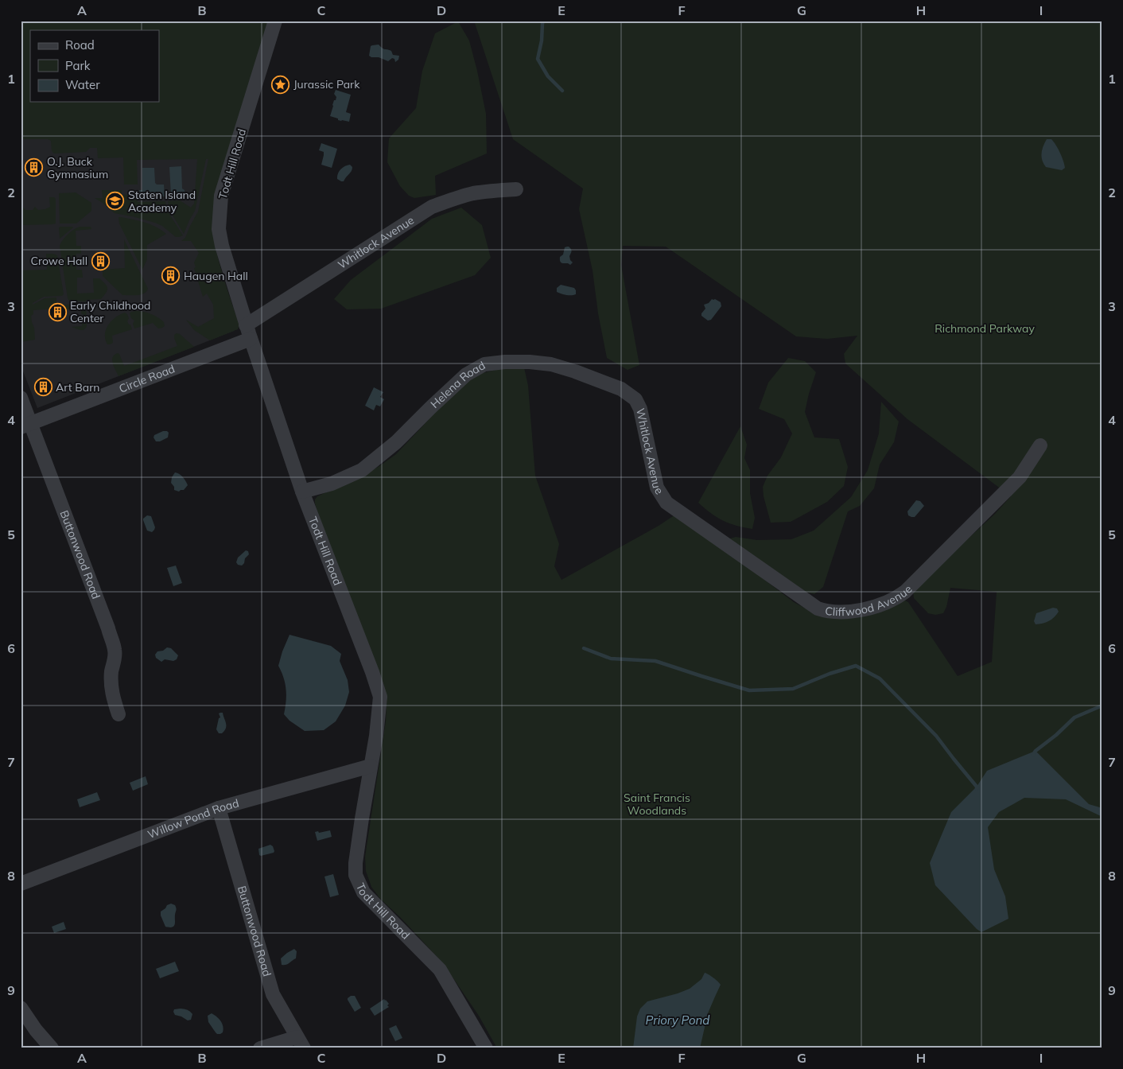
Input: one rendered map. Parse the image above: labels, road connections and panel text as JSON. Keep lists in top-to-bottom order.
{
  "streets": {
    "street": [
      "Todt Hill Road",
      "Whitlock Avenue",
      "Circle Road",
      "Helena Road",
      "Buttonwood Road",
      "Cliffwood Avenue",
      "Willow Pond Road"
    ]
  },
  "crossings": [
    ["Todt Hill Road", "Whitlock Avenue"],
    ["Todt Hill Road", "Circle Road"],
    ["Todt Hill Road", "Helena Road"],
    ["Todt Hill Road", "Willow Pond Road"],
    ["Whitlock Avenue", "Helena Road"],
    ["Whitlock Avenue", "Cliffwood Avenue"],
    ["Circle Road", "Buttonwood Road"],
    ["Buttonwood Road", "Willow Pond Road"]
  ],
  "water": ["Priory Pond"],
  "parks": ["Richmond Parkway", "Saint Francis Woodlands"],
  "places": {
    "place": ["Jurassic Park"],
    "building": [
      "O.J. Buck Gymnasium",
      "Crowe Hall",
      "Haugen Hall",
      "Early Childhood Center",
      "Art Barn"
    ],
    "school or university": ["Staten Island Academy"]
  },
  "legend": ["Road", "Park", "Water"],
  "grid": {
    "columns": [
      "A",
      "B",
      "C",
      "D",
      "E",
      "F",
      "G",
      "H",
      "I"
    ],
    "rows": [
      "1",
      "2",
      "3",
      "4",
      "5",
      "6",
      "7",
      "8",
      "9"
    ]
  }
}
